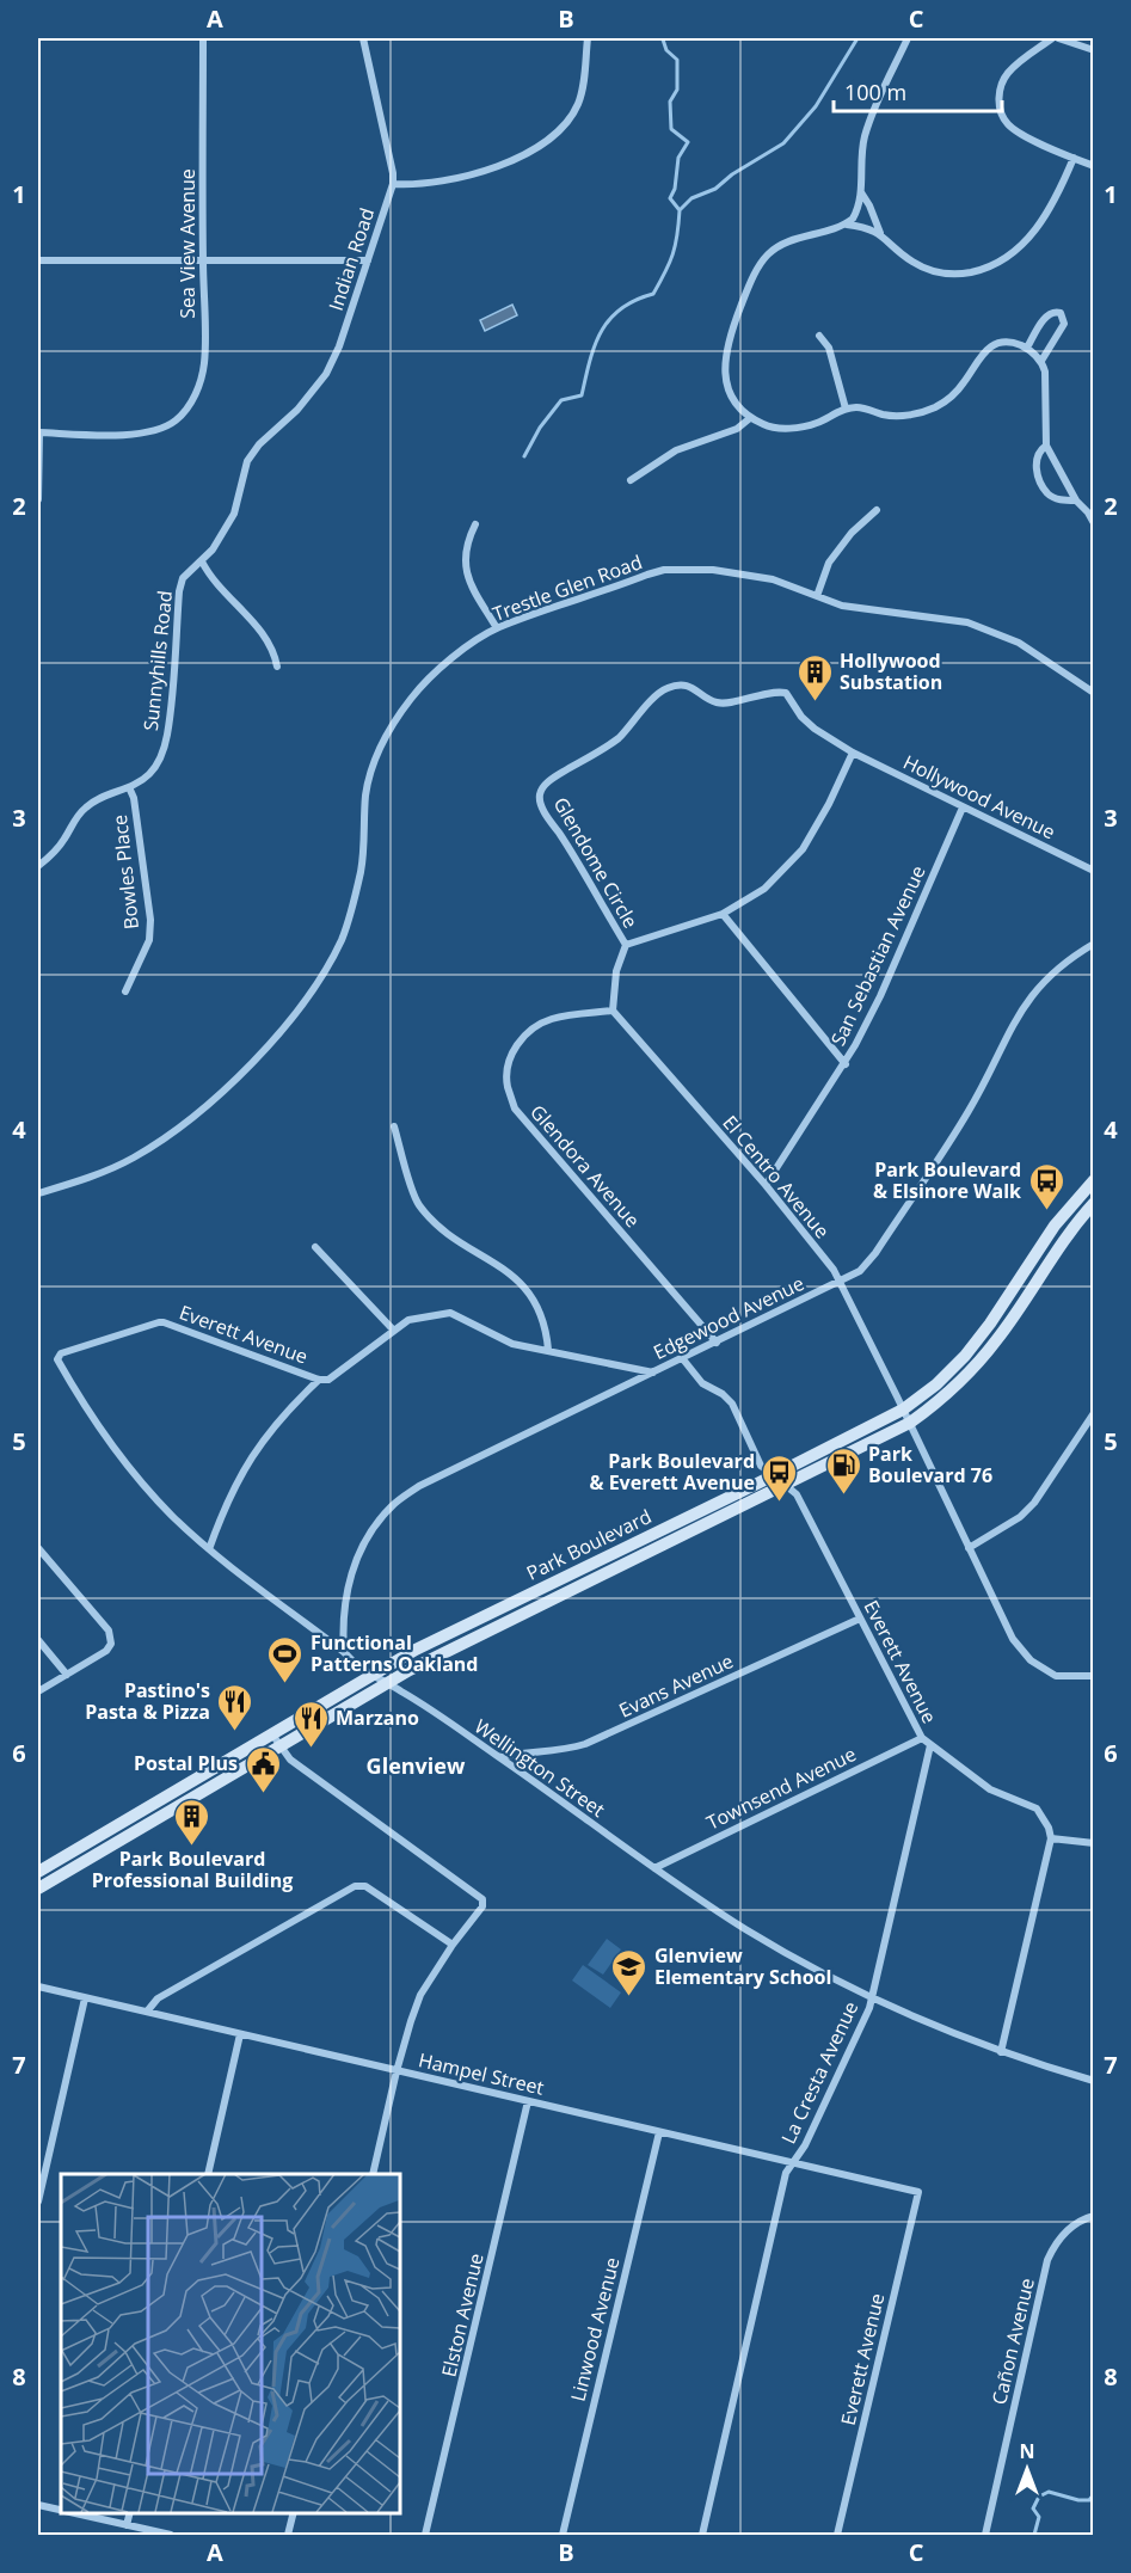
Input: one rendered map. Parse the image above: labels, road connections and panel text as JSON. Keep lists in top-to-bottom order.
{
  "streets": {
    "main road": ["Park Boulevard"],
    "street": [
      "Sea View Avenue",
      "Indian Road",
      "Trestle Glen Road",
      "Sunnyhills Road",
      "Hollywood Avenue",
      "Glendome Circle",
      "Bowles Place",
      "San Sebastian Avenue",
      "Glendora Avenue",
      "El Centro Avenue",
      "Edgewood Avenue",
      "Everett Avenue",
      "Evans Avenue",
      "Wellington Street",
      "Townsend Avenue",
      "La Cresta Avenue",
      "Hampel Street",
      "Elston Avenue",
      "Linwood Avenue",
      "Cañon Avenue"
    ]
  },
  "crossings": [
    ["Indian Road", "Sunnyhills Road"],
    ["Sunnyhills Road", "Bowles Place"],
    ["Hollywood Avenue", "Glendome Circle"],
    ["Hollywood Avenue", "San Sebastian Avenue"],
    ["San Sebastian Avenue", "El Centro Avenue"],
    ["Glendora Avenue", "El Centro Avenue"],
    ["Glendora Avenue", "Edgewood Avenue"],
    ["El Centro Avenue", "Edgewood Avenue"],
    ["El Centro Avenue", "Park Boulevard"],
    ["Edgewood Avenue", "Everett Avenue"],
    ["Edgewood Avenue", "Wellington Street"],
    ["Everett Avenue", "Park Boulevard"],
    ["Everett Avenue", "Evans Avenue"],
    ["Everett Avenue", "Wellington Street"],
    ["Everett Avenue", "Townsend Avenue"],
    ["Everett Avenue", "La Cresta Avenue"],
    ["Everett Avenue", "Hampel Street"],
    ["Park Boulevard", "Wellington Street"],
    ["Evans Avenue", "Wellington Street"],
    ["Wellington Street", "Townsend Avenue"],
    ["Wellington Street", "La Cresta Avenue"],
    ["La Cresta Avenue", "Hampel Street"],
    ["Hampel Street", "Elston Avenue"],
    ["Hampel Street", "Linwood Avenue"]
  ],
  "districts": ["Glenview"],
  "places": {
    "building": ["Hollywood Substation", "Park Boulevard Professional Building"],
    "bus stop": ["Park Boulevard & Elsinore Walk", "Park Boulevard & Everett Avenue"],
    "fuel station": ["Park Boulevard 76"],
    "sports": ["Functional Patterns Oakland"],
    "restaurant": ["Pastino's Pasta & Pizza", "Marzano"],
    "public building": ["Postal Plus"],
    "school or university": ["Glenview Elementary School"]
  },
  "scale_bar": "100 m",
  "north": "top",
  "grid": {
    "columns": ["A", "B", "C"],
    "rows": [
      "1",
      "2",
      "3",
      "4",
      "5",
      "6",
      "7",
      "8"
    ]
  }
}
